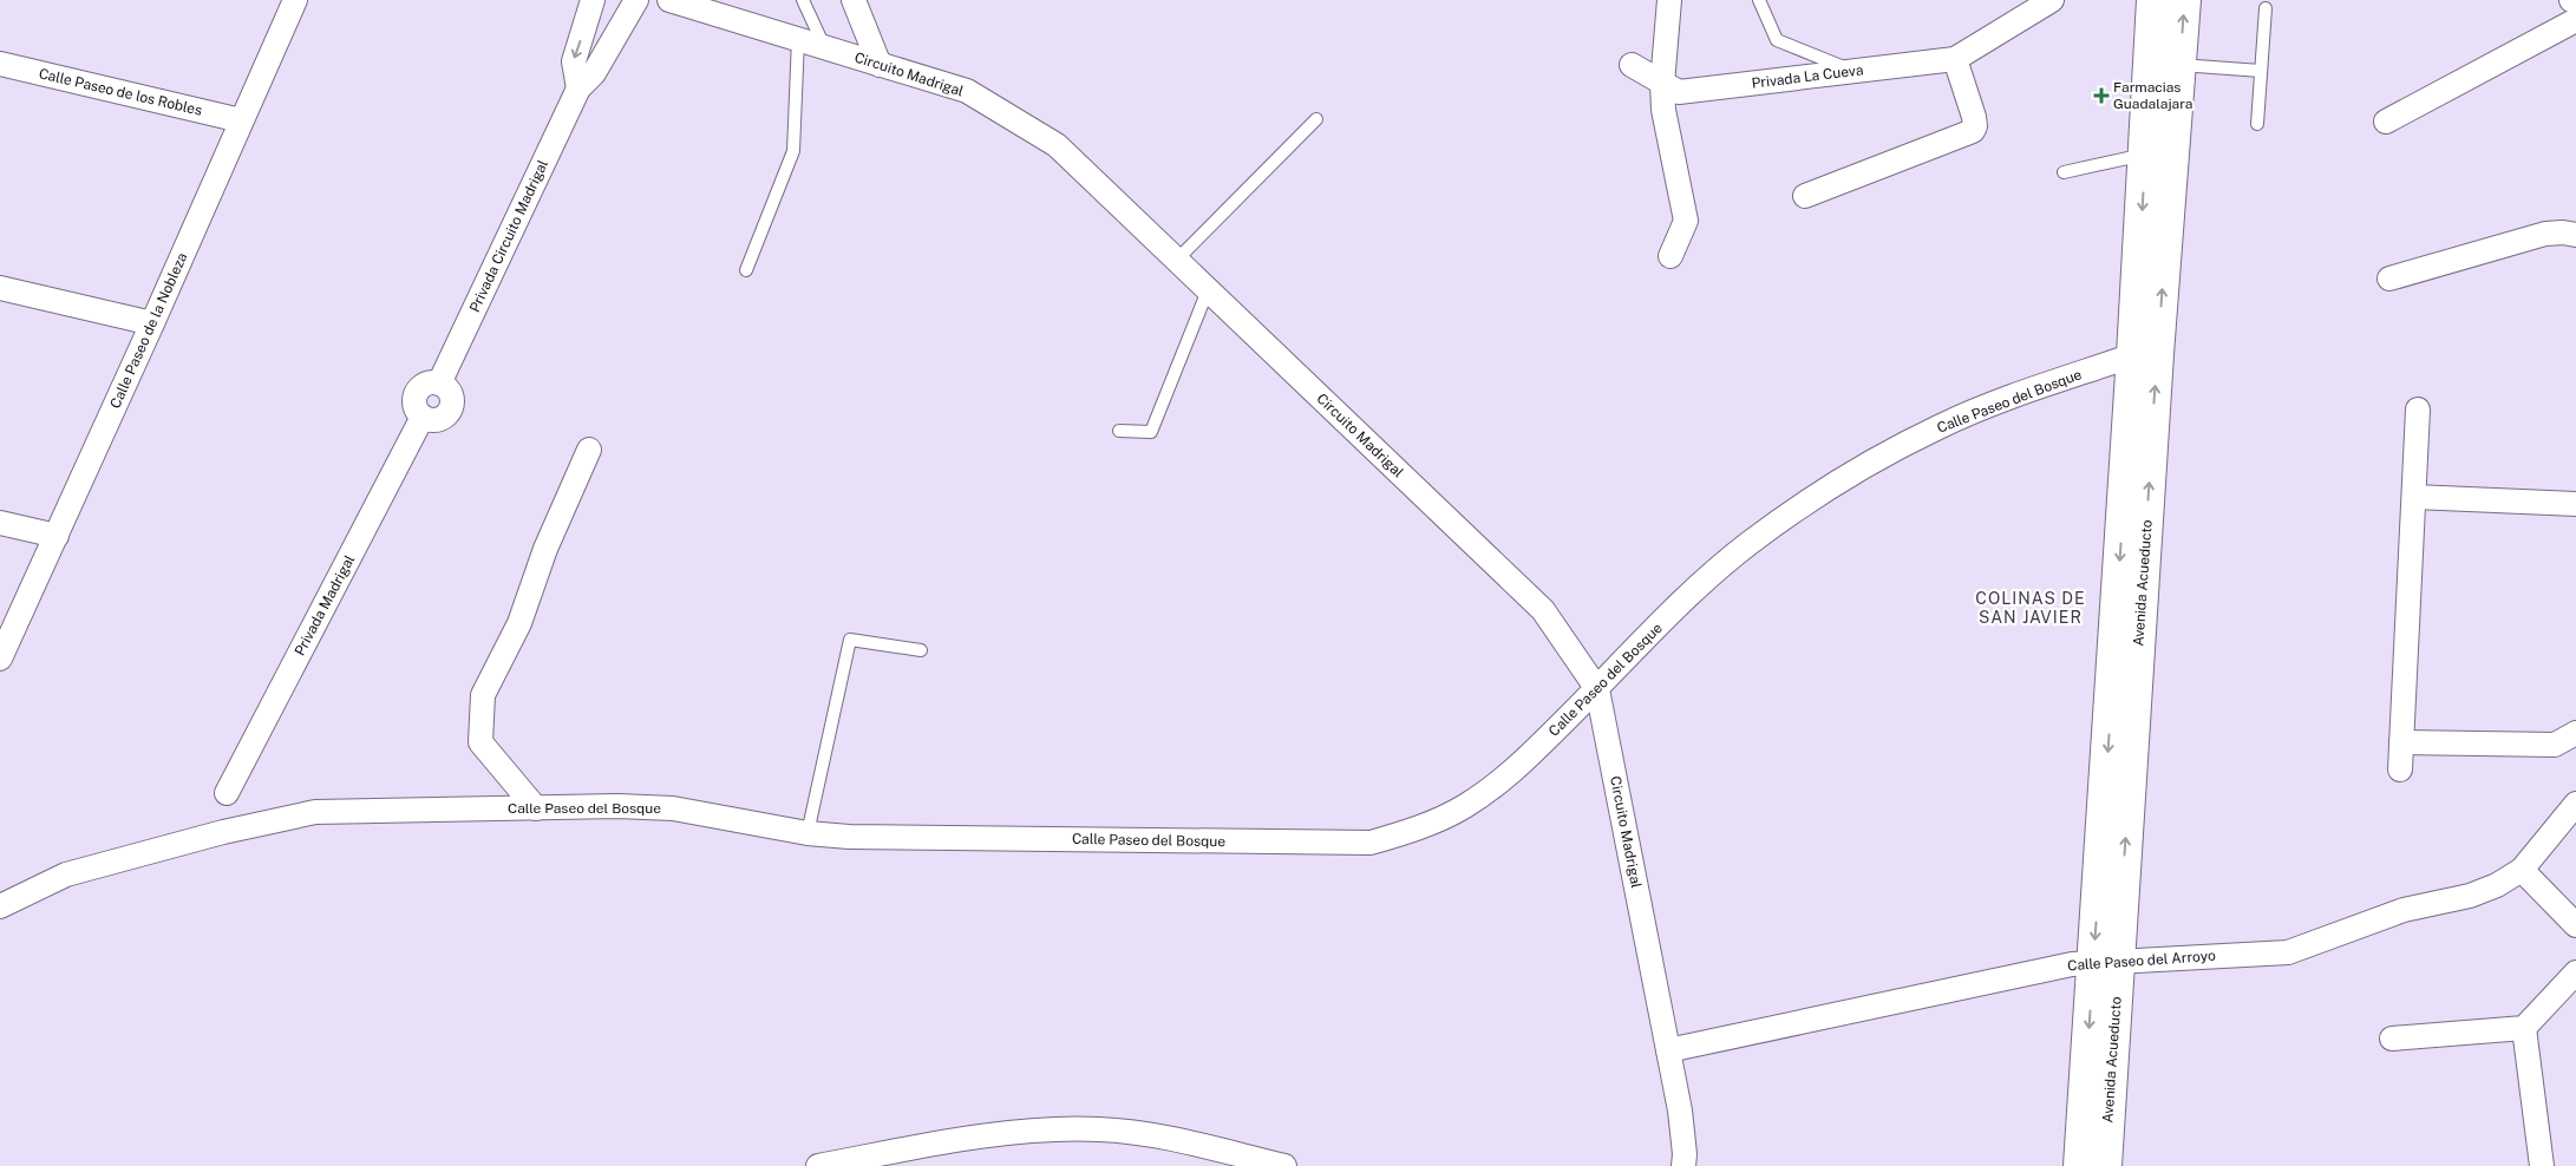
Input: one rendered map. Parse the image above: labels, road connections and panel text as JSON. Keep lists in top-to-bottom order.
{
  "streets": {
    "main road": ["Avenida Acueducto"],
    "street": [
      "Circuito Madrigal",
      "Privada La Cueva",
      "Calle Paseo de los Robles",
      "Privada Circuito Madrigal",
      "Calle Paseo de la Nobleza",
      "Calle Paseo del Bosque",
      "Privada Madrigal",
      "Calle Paseo del Arroyo"
    ]
  },
  "crossings": [
    ["Circuito Madrigal", "Calle Paseo del Bosque"],
    ["Circuito Madrigal", "Calle Paseo del Arroyo"],
    ["Calle Paseo de los Robles", "Calle Paseo de la Nobleza"],
    ["Privada Circuito Madrigal", "Privada Madrigal"],
    ["Calle Paseo del Bosque", "Avenida Acueducto"],
    ["Avenida Acueducto", "Calle Paseo del Arroyo"]
  ],
  "districts": ["COLINAS DE SAN JAVIER"],
  "places": {
    "health": ["Farmacias Guadalajara"]
  }
}
